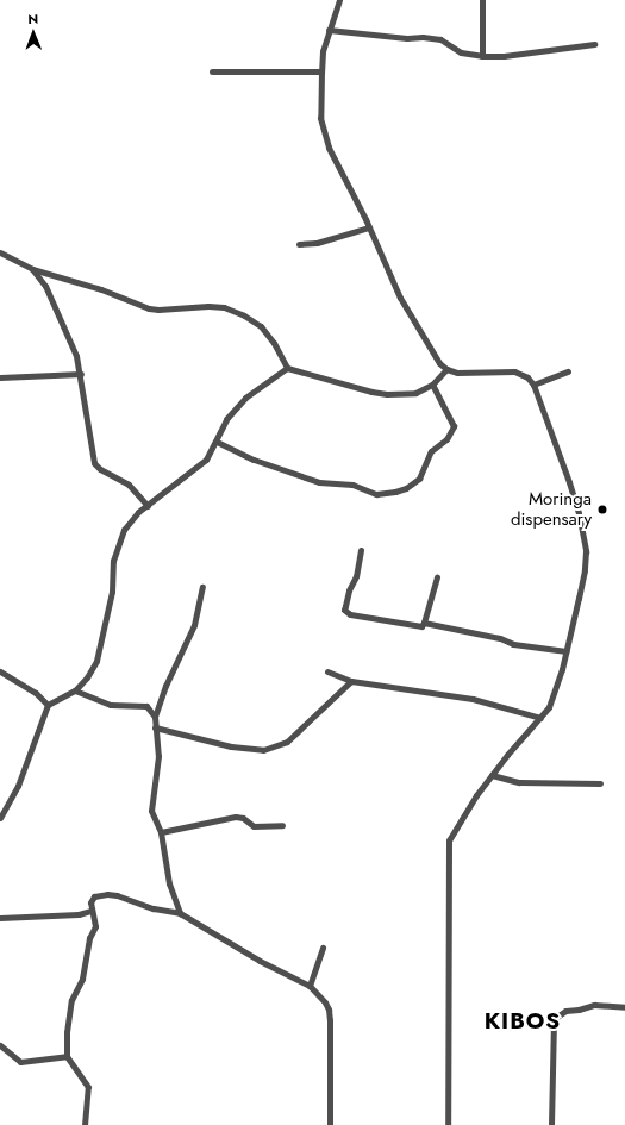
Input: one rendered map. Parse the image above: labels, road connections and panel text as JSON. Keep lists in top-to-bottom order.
{
  "districts": ["KIBOS"],
  "places": ["Moringa dispensary"],
  "north": "top"
}
